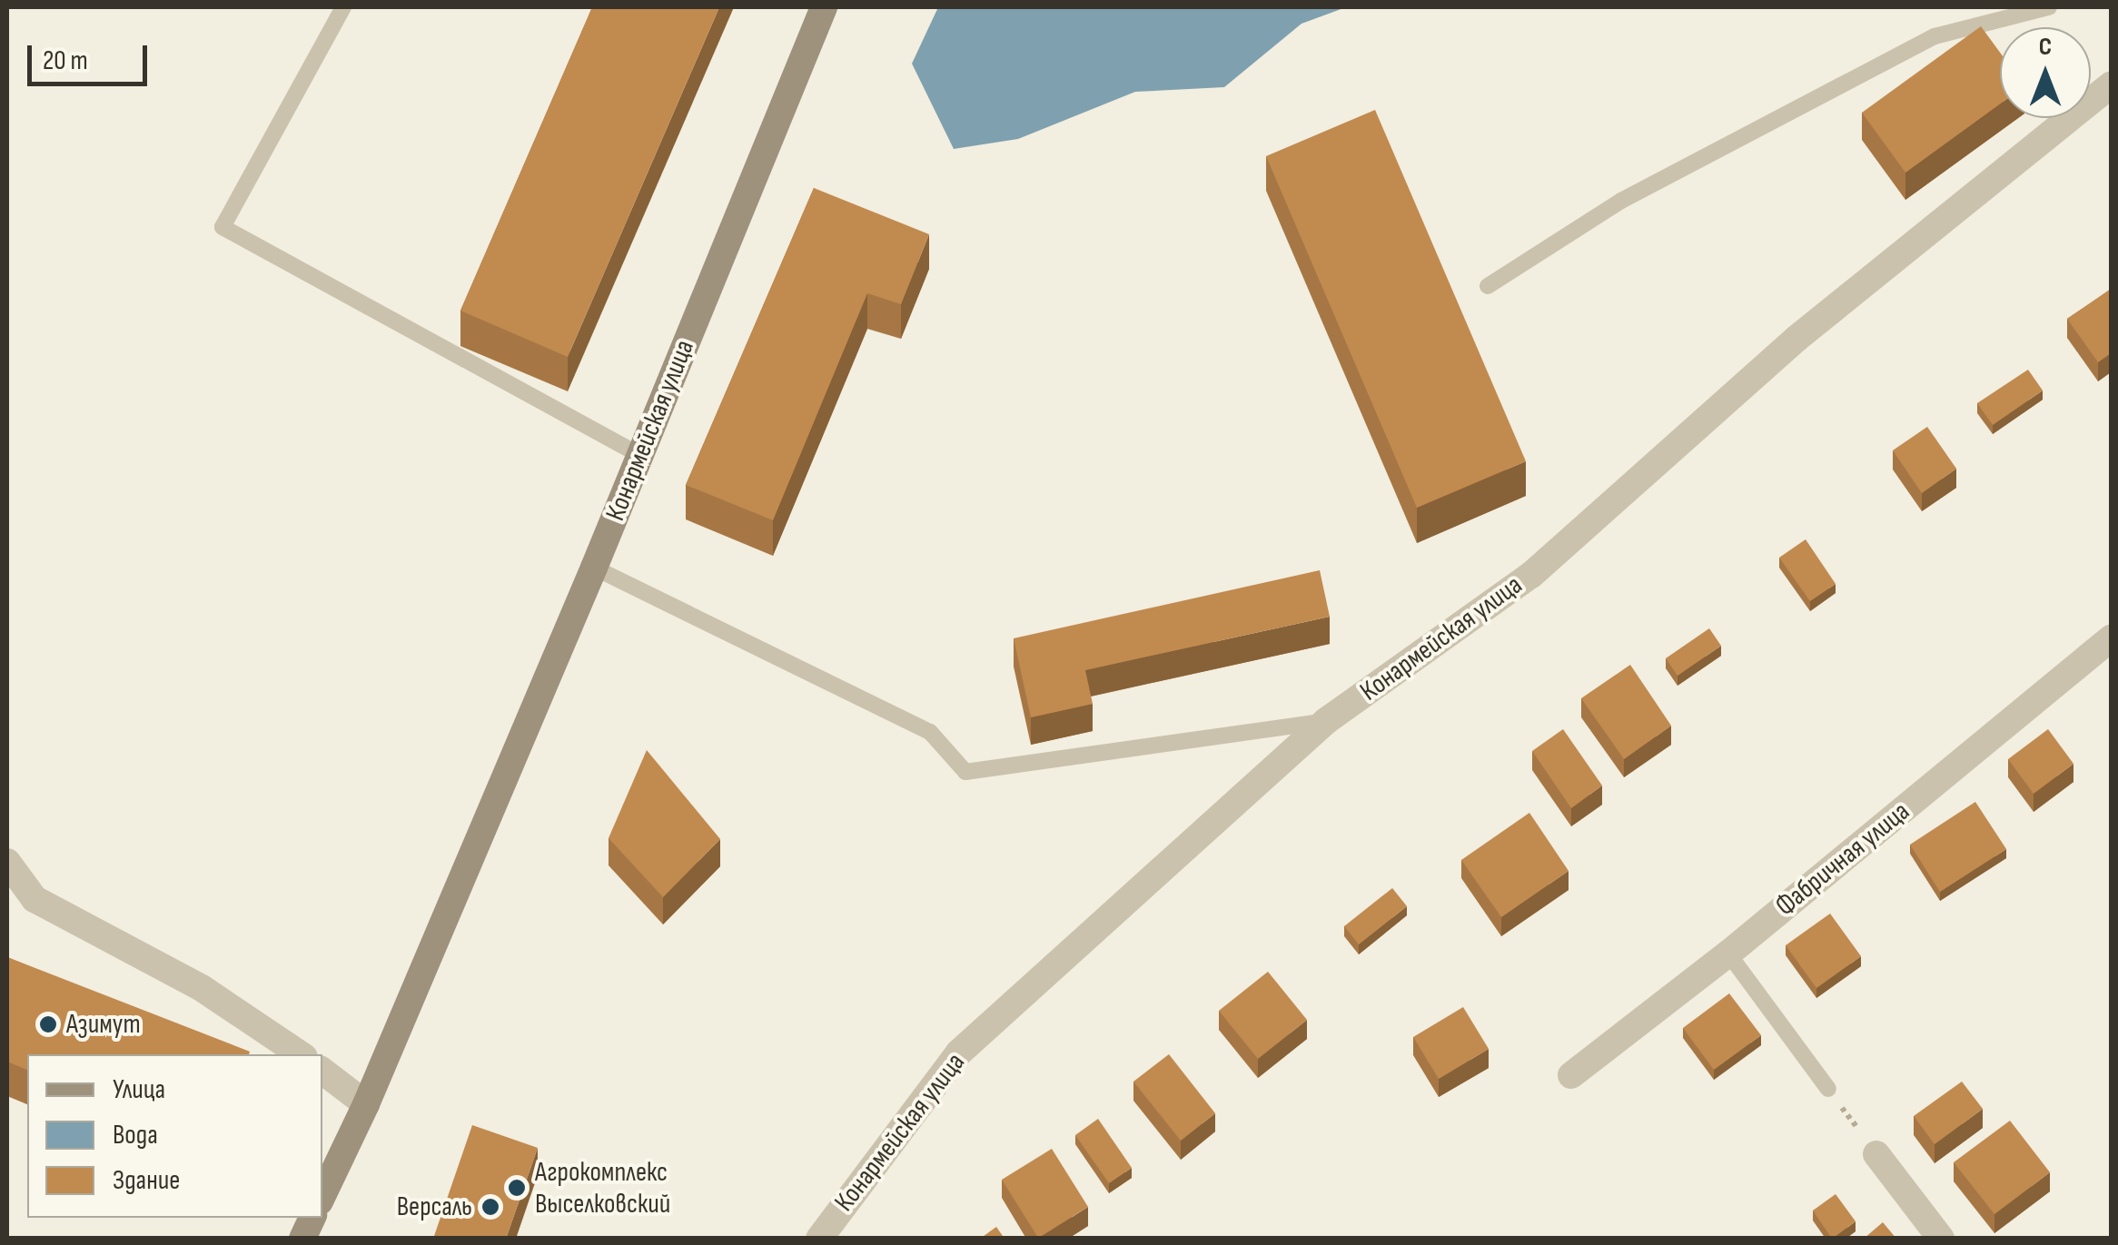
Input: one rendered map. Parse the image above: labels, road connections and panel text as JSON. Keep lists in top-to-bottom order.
{
  "streets": {
    "main road": ["Конармейская улица"],
    "street": ["Фабричная улица"]
  },
  "places": ["Азимут", "Агрокомплекс Выселковский", "Версаль"],
  "legend": ["Улица", "Вода", "Здание"],
  "scale_bar": "20 m",
  "north": "top"
}
